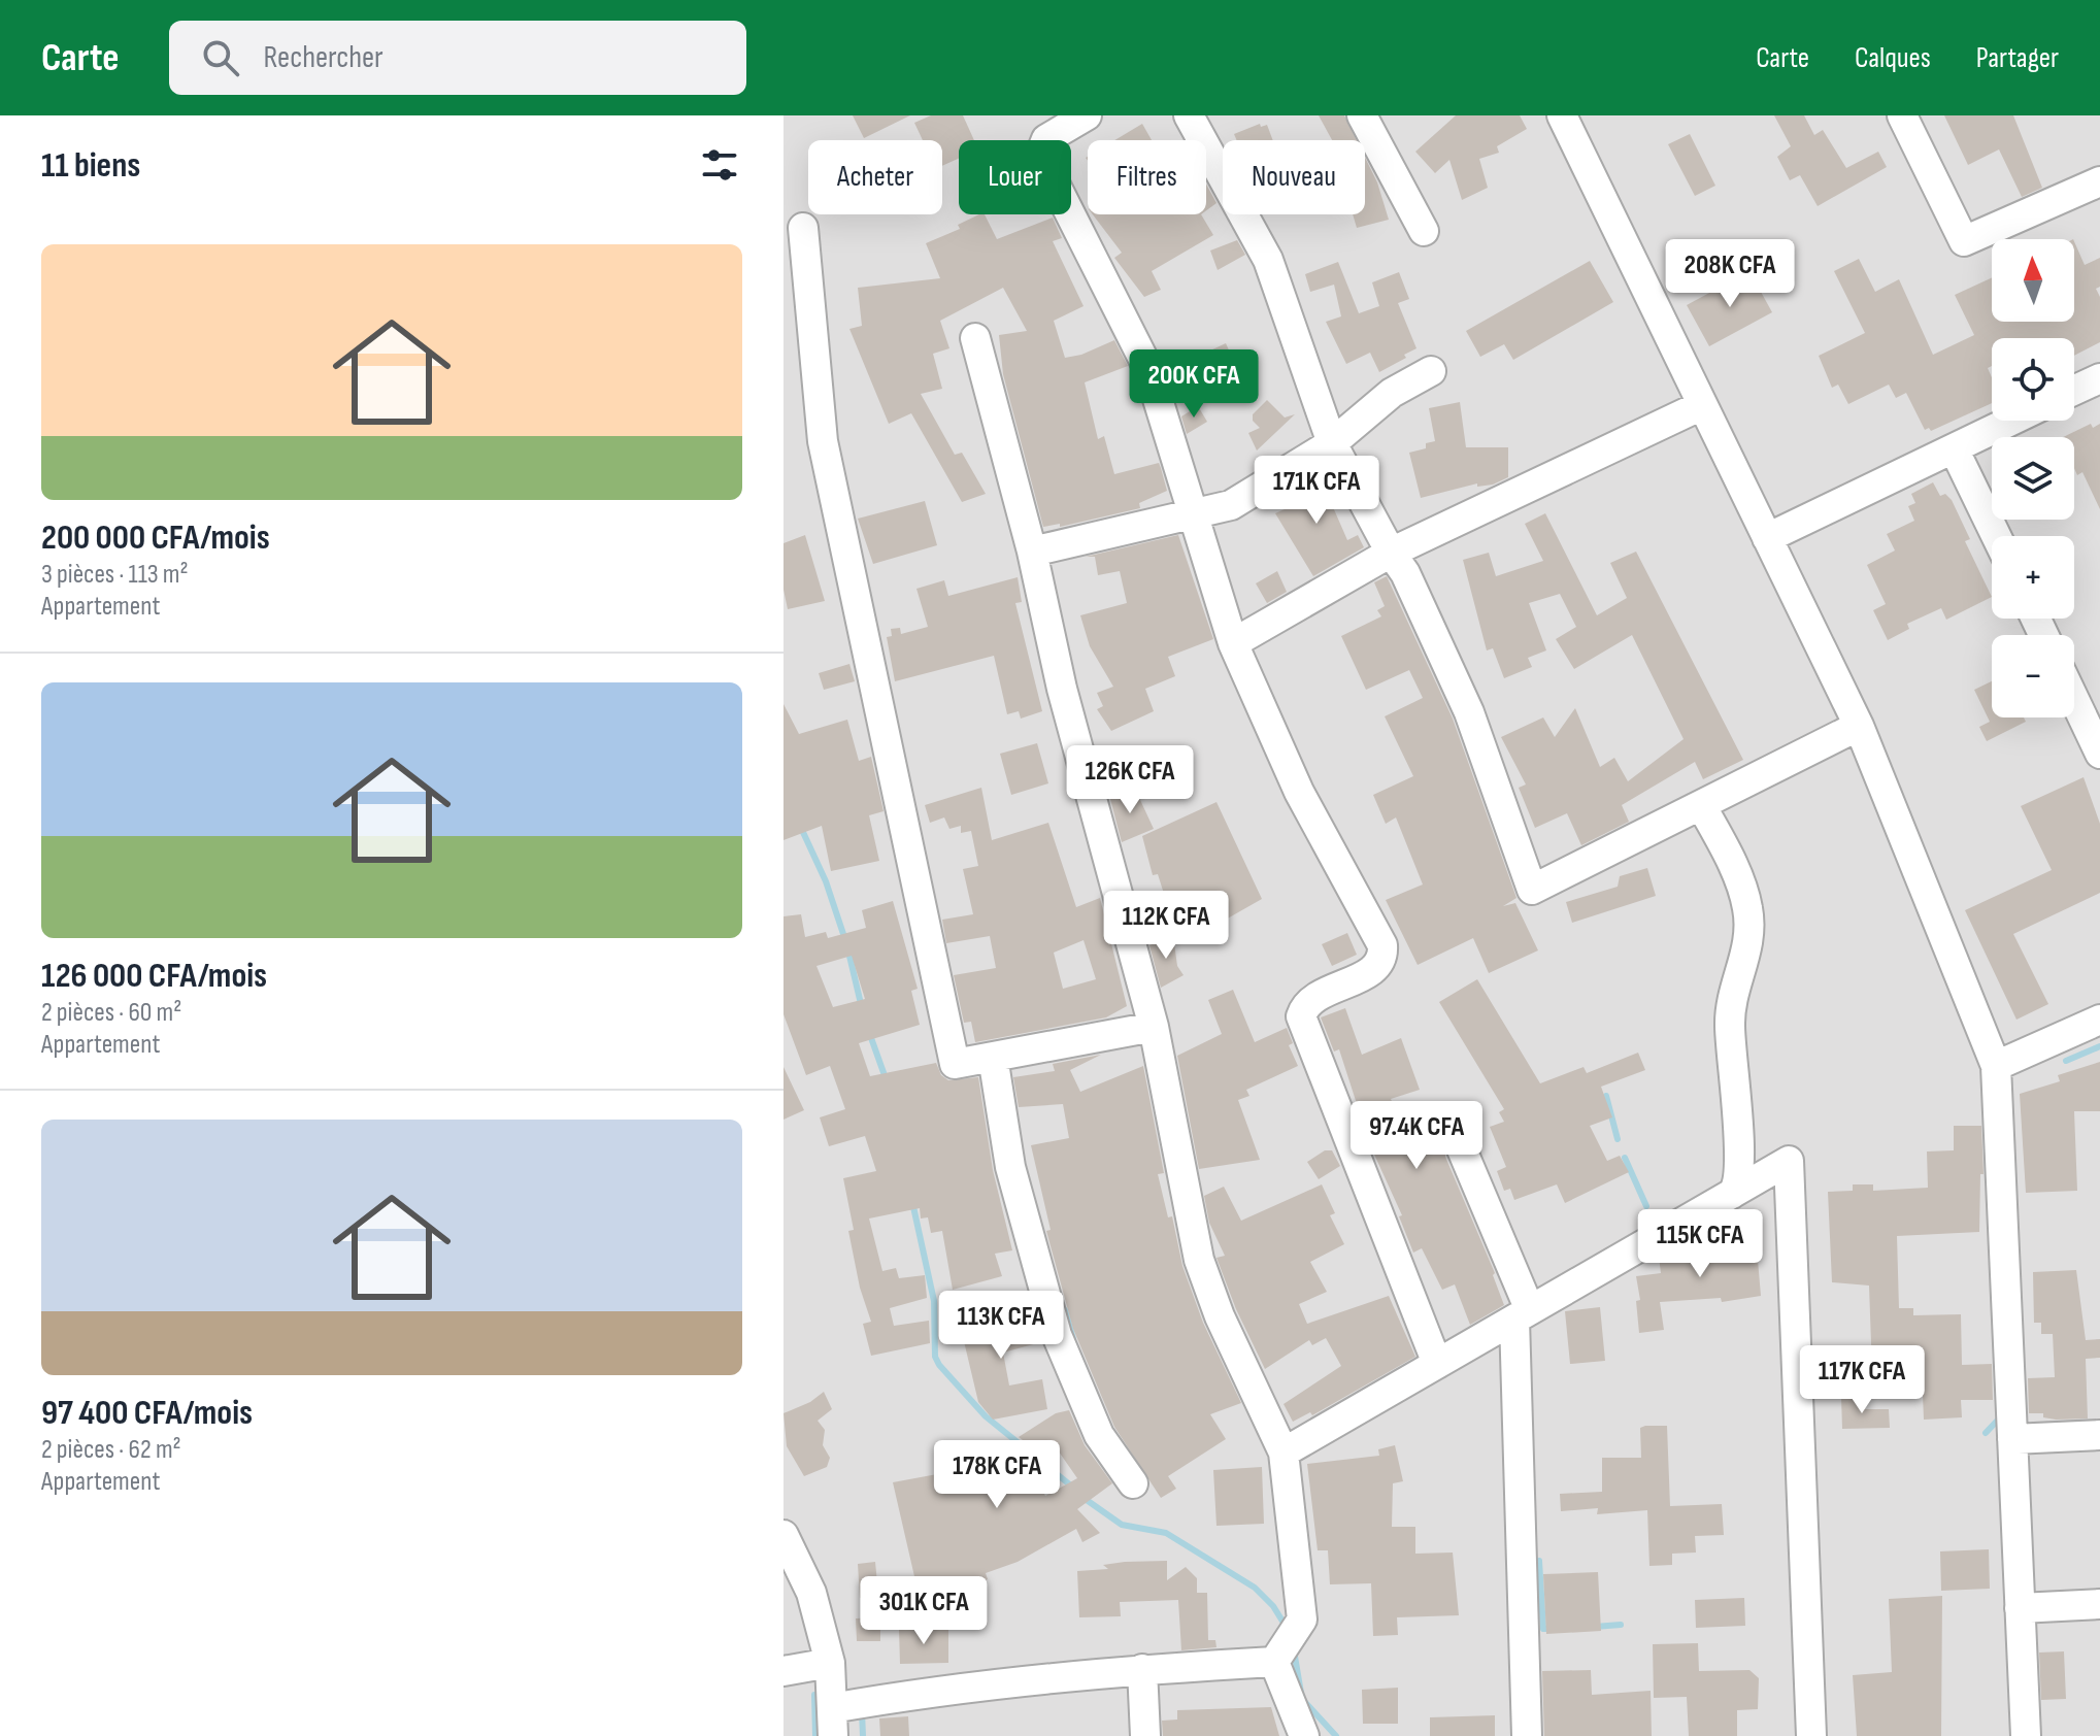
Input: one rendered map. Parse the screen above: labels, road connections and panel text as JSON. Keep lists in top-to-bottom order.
{
  "north": "top",
  "page": {
    "header": "Carte",
    "search": "Rechercher",
    "nav": ["Carte", "Calques", "Partager"],
    "heading": "11 biens",
    "chip": [
      "Acheter",
      "Louer",
      "Filtres",
      "Nouveau"
    ],
    "list": [
      {
        "name": "200 000 CFA/mois",
        "note": "3 pièces · 113 m² · Appartement"
      },
      {
        "name": "126 000 CFA/mois",
        "note": "2 pièces · 60 m² · Appartement"
      },
      {
        "name": "97 400 CFA/mois",
        "note": "2 pièces · 62 m² · Appartement"
      }
    ],
    "map_buttons": ["+", "−"],
    "price": [
      "208K CFA",
      "200K CFA",
      "171K CFA",
      "126K CFA",
      "112K CFA",
      "97.4K CFA",
      "115K CFA",
      "113K CFA",
      "117K CFA",
      "178K CFA",
      "301K CFA"
    ]
  }
}
